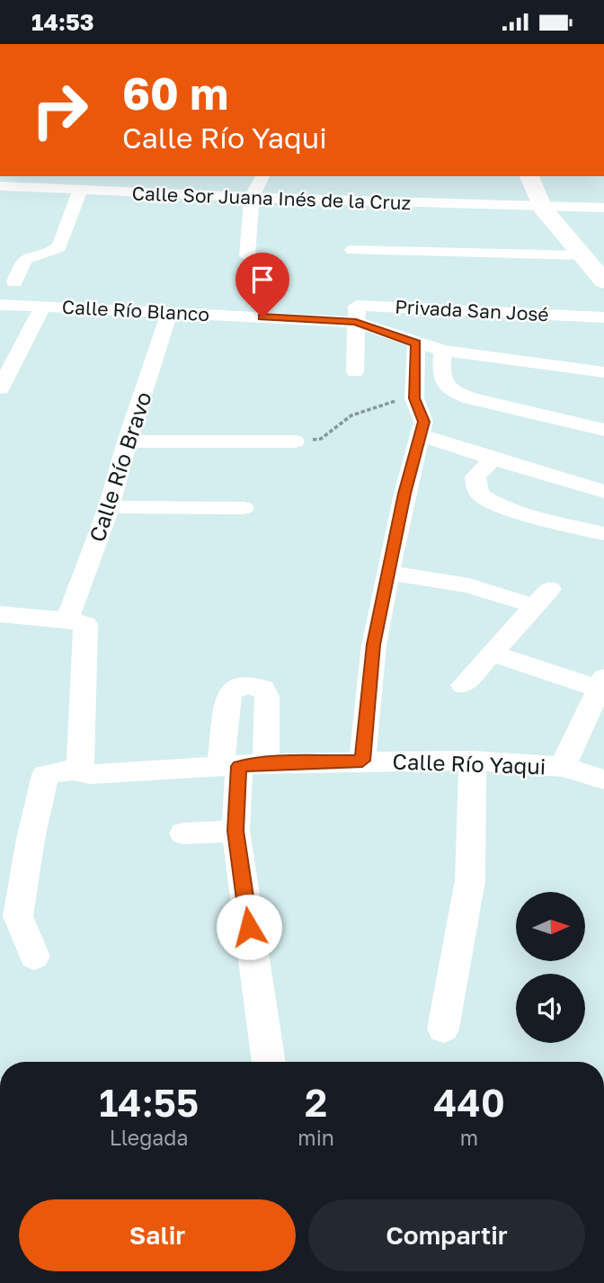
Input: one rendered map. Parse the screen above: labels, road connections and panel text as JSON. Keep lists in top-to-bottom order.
{
  "streets": {
    "street": [
      "Calle Sor Juana Inés de la Cruz",
      "Calle Río Blanco",
      "Privada San José",
      "Calle Río Bravo",
      "Calle Río Yaqui"
    ]
  },
  "crossings": [
    ["Calle Río Blanco", "Privada San José"],
    ["Calle Río Blanco", "Calle Río Bravo"]
  ],
  "north": "right",
  "page": {
    "status": "14:53",
    "turn": ["60 m", "Calle Río Yaqui"],
    "eta": [
      "14:55",
      "Llegada",
      "2",
      "min",
      "440",
      "m"
    ],
    "buttons": ["Salir", "Compartir"]
  }
}
